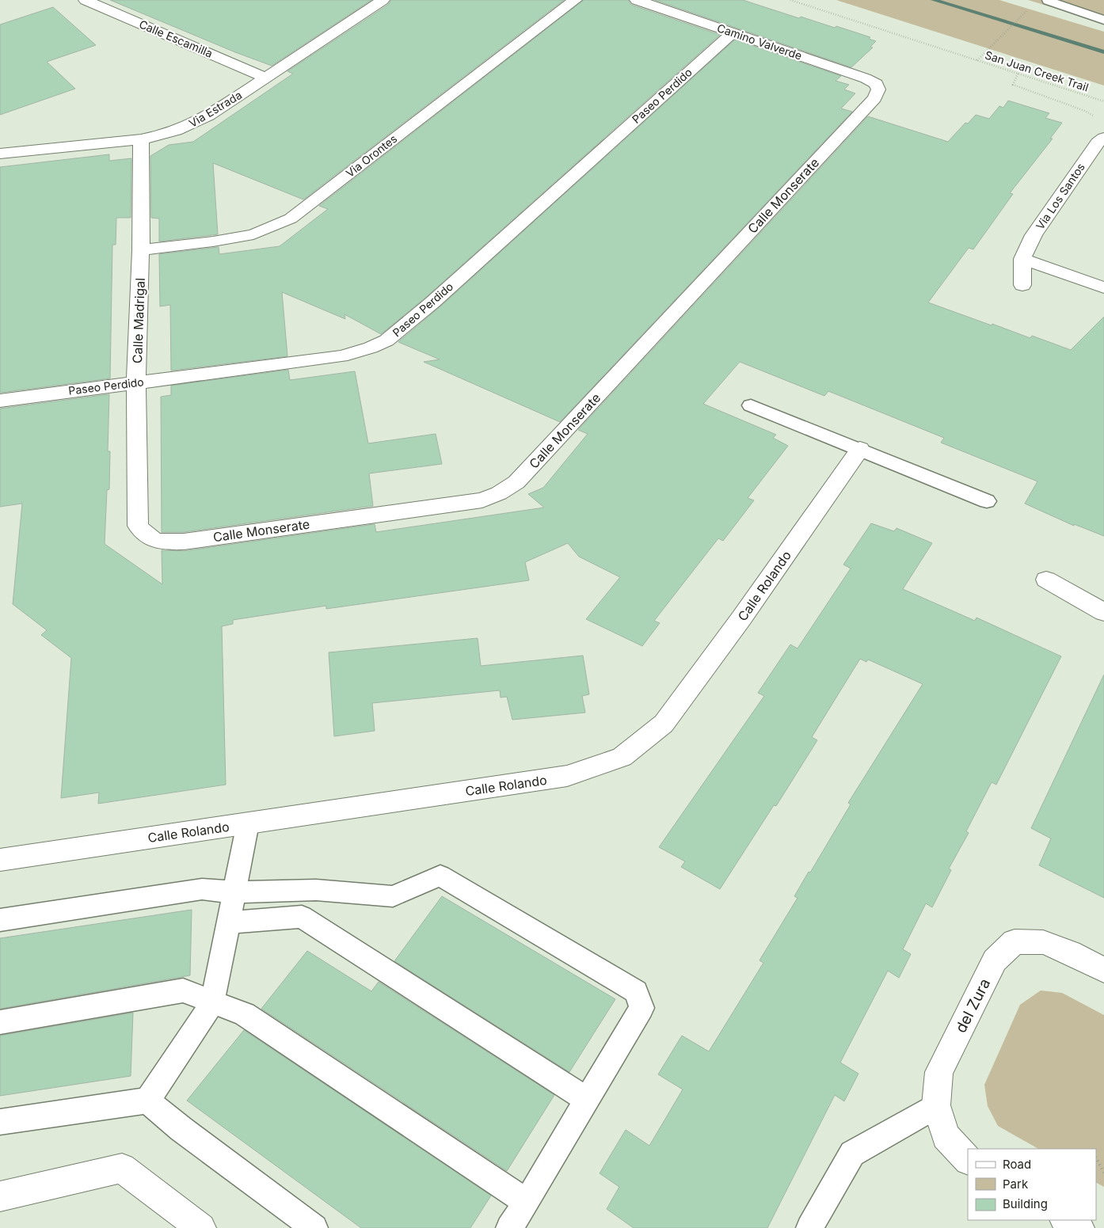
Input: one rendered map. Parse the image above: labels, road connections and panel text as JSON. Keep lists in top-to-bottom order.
{
  "streets": {
    "street": [
      "Calle Escamilla",
      "Camino Valverde",
      "Paseo Perdido",
      "Via Estrada",
      "Via Orontes",
      "Calle Monserate",
      "Via Los Santos",
      "Calle Madrigal",
      "Calle Rolando",
      "del Zura"
    ],
    "path": ["San Juan Creek Trail"]
  },
  "crossings": [
    ["Calle Escamilla", "Via Estrada"],
    ["Camino Valverde", "Paseo Perdido"],
    ["Camino Valverde", "Calle Monserate"],
    ["Paseo Perdido", "Calle Madrigal"],
    ["Via Estrada", "Calle Madrigal"],
    ["Via Orontes", "Calle Madrigal"],
    ["Calle Monserate", "Calle Madrigal"]
  ],
  "legend": ["Road", "Park", "Building"]
}
